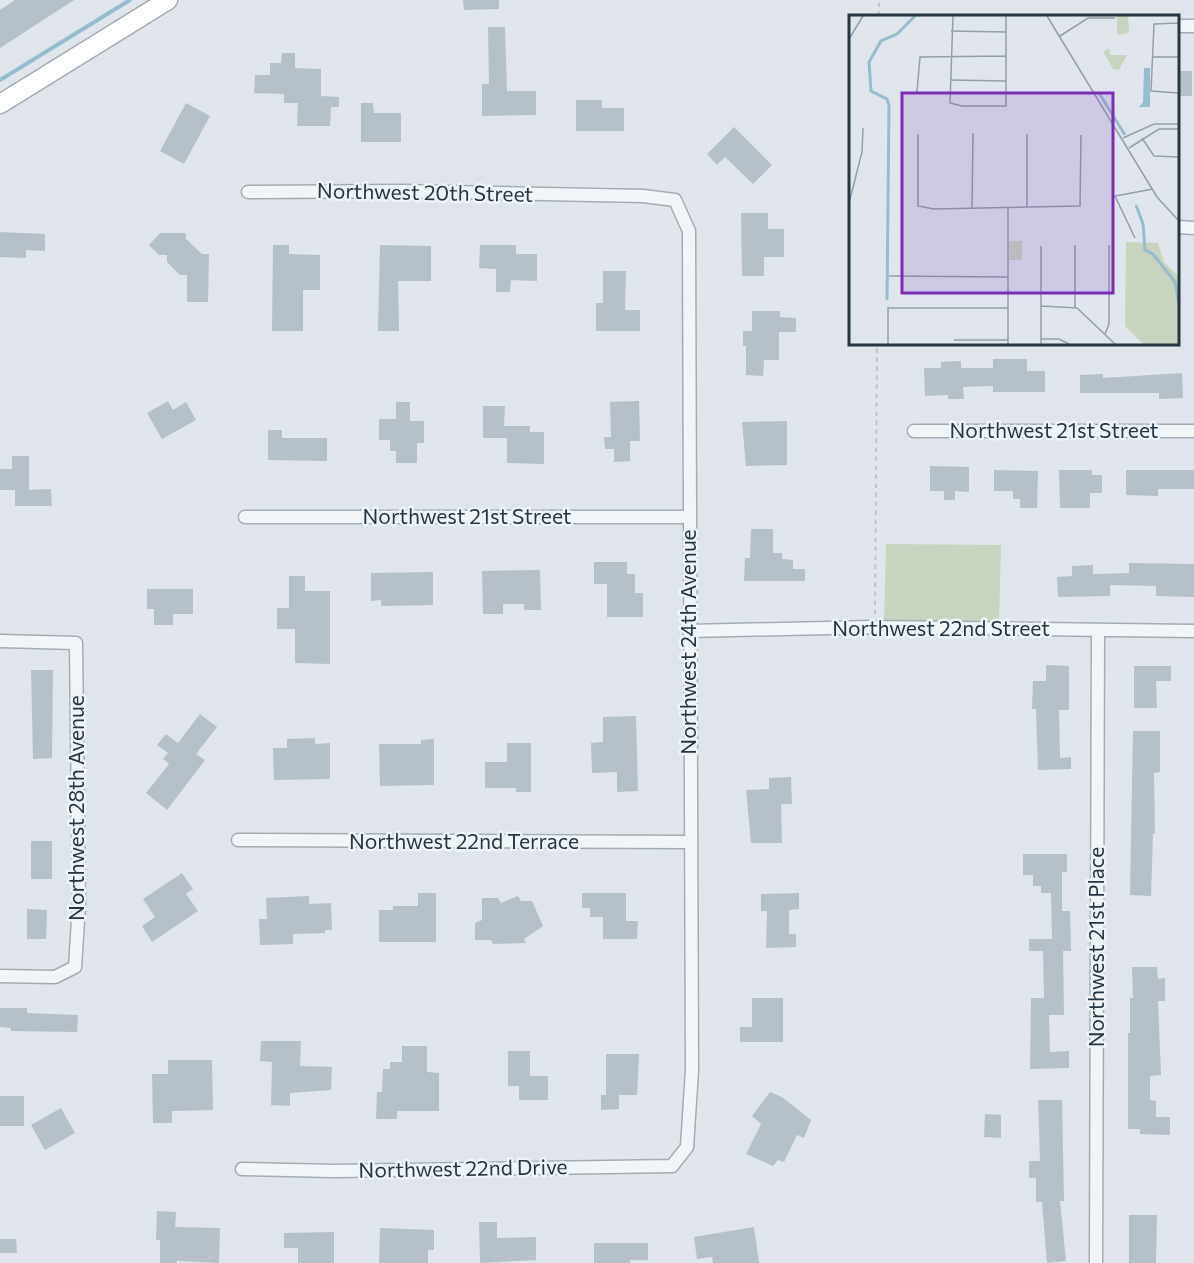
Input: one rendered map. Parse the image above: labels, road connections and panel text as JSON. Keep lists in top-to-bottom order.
{
  "streets": {
    "street": [
      "Northwest 20th Street",
      "Northwest 21st Street",
      "Northwest 22nd Street",
      "Northwest 24th Avenue",
      "Northwest 28th Avenue",
      "Northwest 22nd Terrace",
      "Northwest 21st Place",
      "Northwest 22nd Drive"
    ]
  },
  "crossings": [
    ["Northwest 20th Street", "Northwest 24th Avenue"],
    ["Northwest 21st Street", "Northwest 24th Avenue"],
    ["Northwest 22nd Street", "Northwest 24th Avenue"],
    ["Northwest 22nd Street", "Northwest 21st Place"],
    ["Northwest 24th Avenue", "Northwest 22nd Terrace"],
    ["Northwest 24th Avenue", "Northwest 22nd Drive"]
  ]
}
